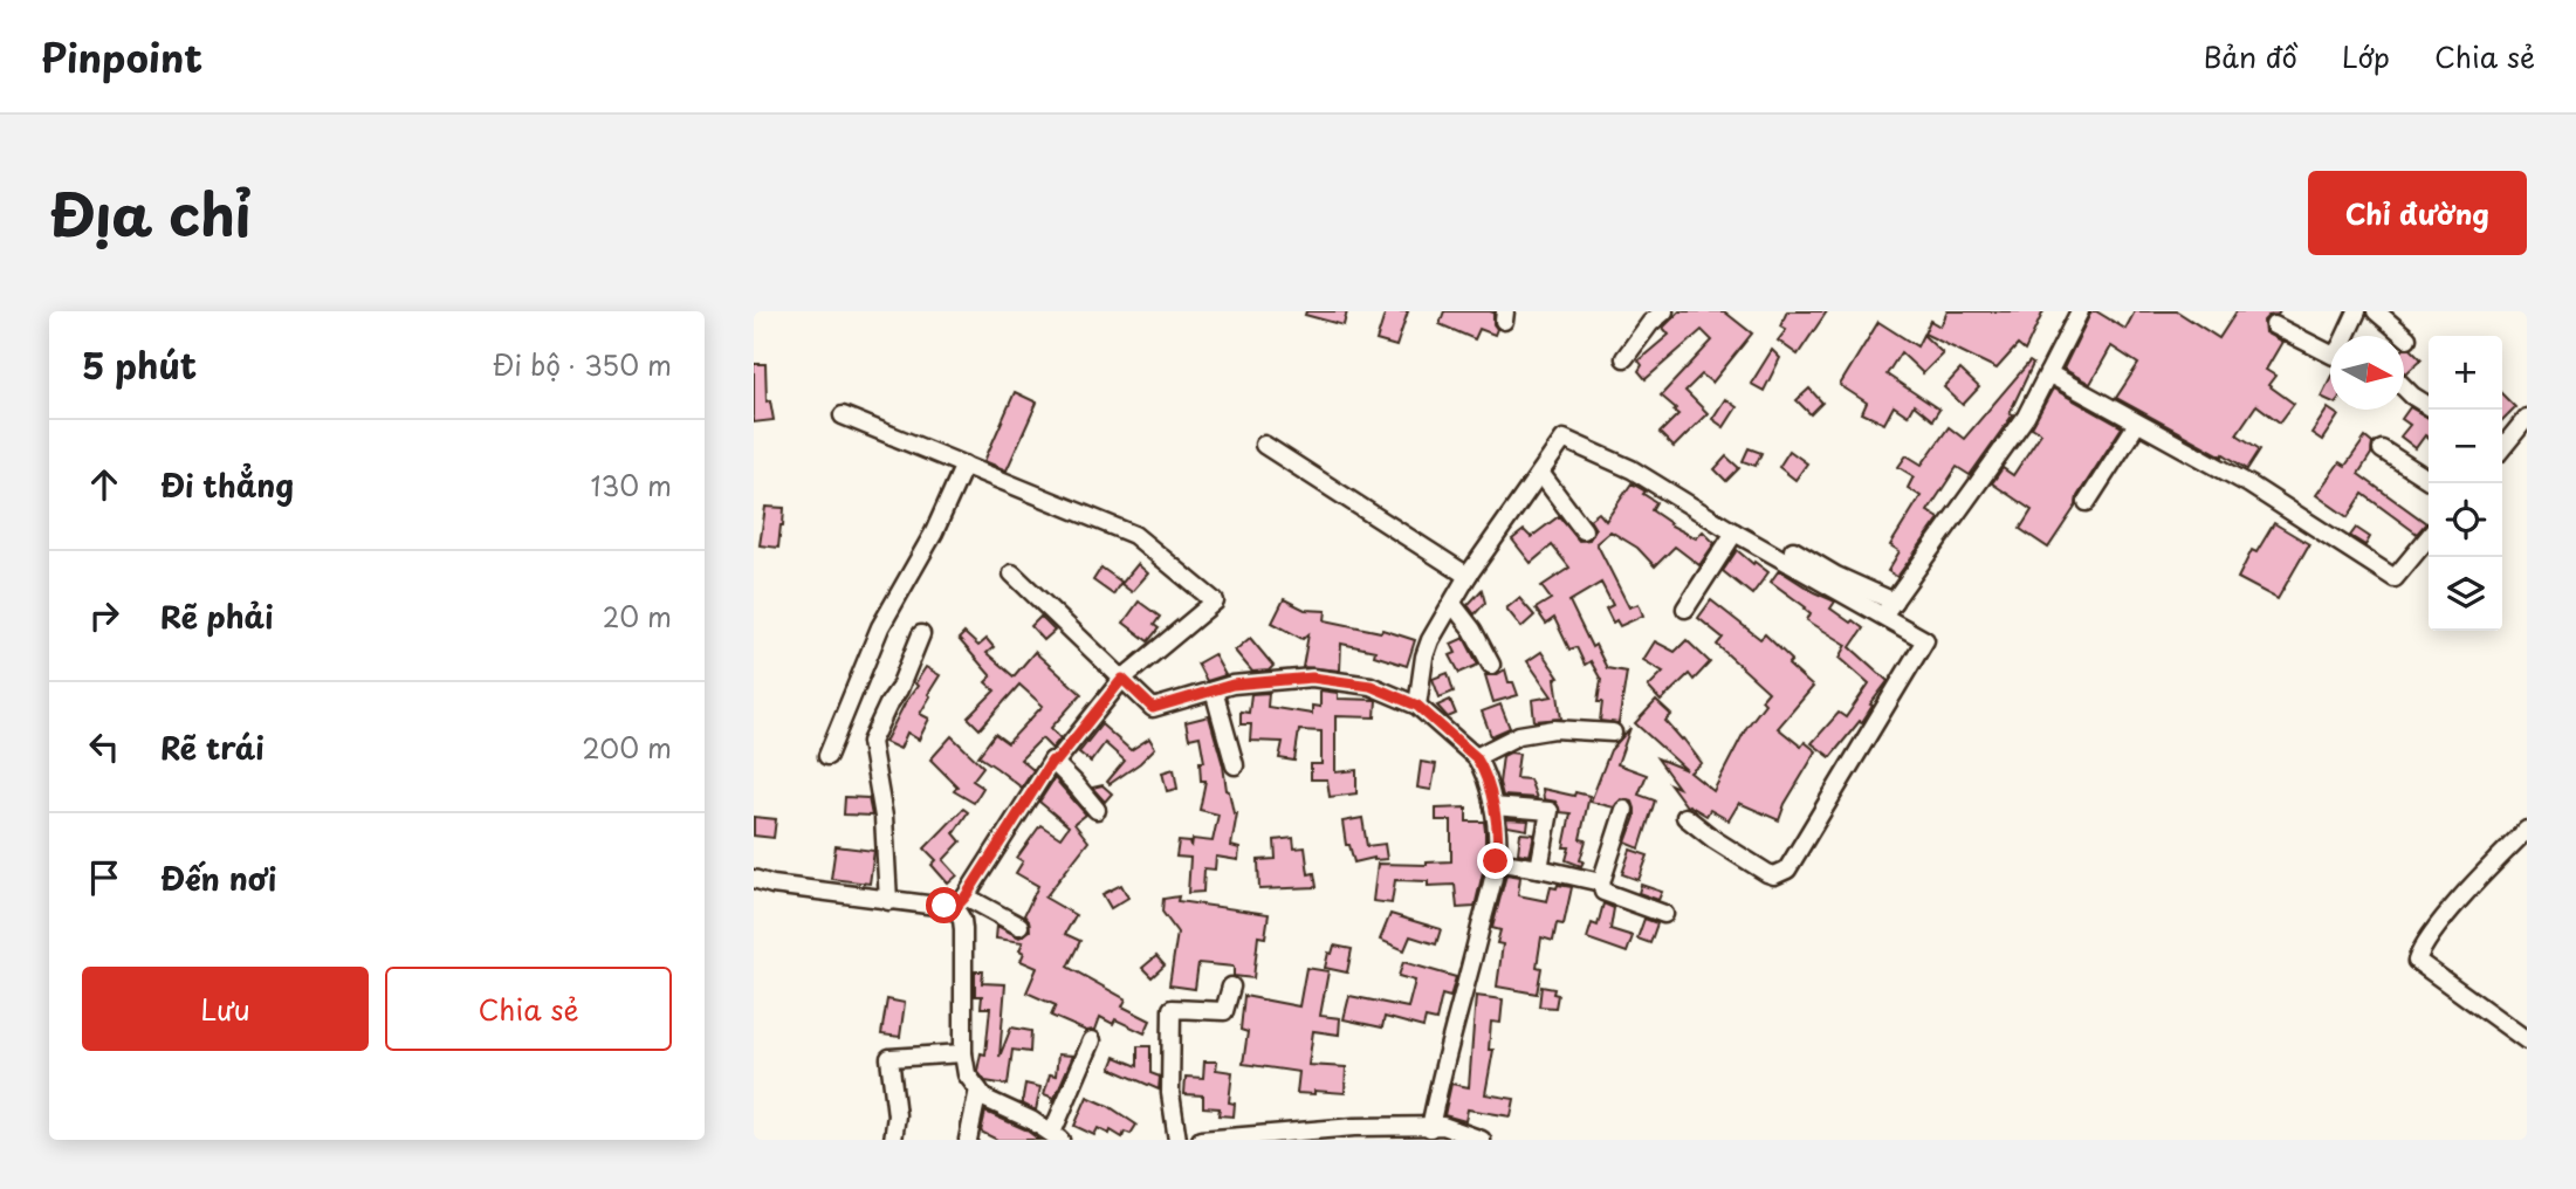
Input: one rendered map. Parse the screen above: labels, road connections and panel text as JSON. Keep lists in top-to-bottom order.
{
  "north": "right",
  "page": {
    "header": "Pinpoint",
    "nav": ["Bản đồ", "Lớp", "Chia sẻ"],
    "title": "Địa chỉ",
    "buttons": [
      "Chỉ đường",
      ["Lưu", "Chia sẻ"]
    ],
    "heading": ["5 phút", "Đi bộ · 350 m"],
    "map_buttons": ["+", "−"],
    "list": [
      ["Đi thẳng", "130 m"],
      ["Rẽ phải", "20 m"],
      ["Rẽ trái", "200 m"],
      "Đến nơi"
    ]
  }
}
